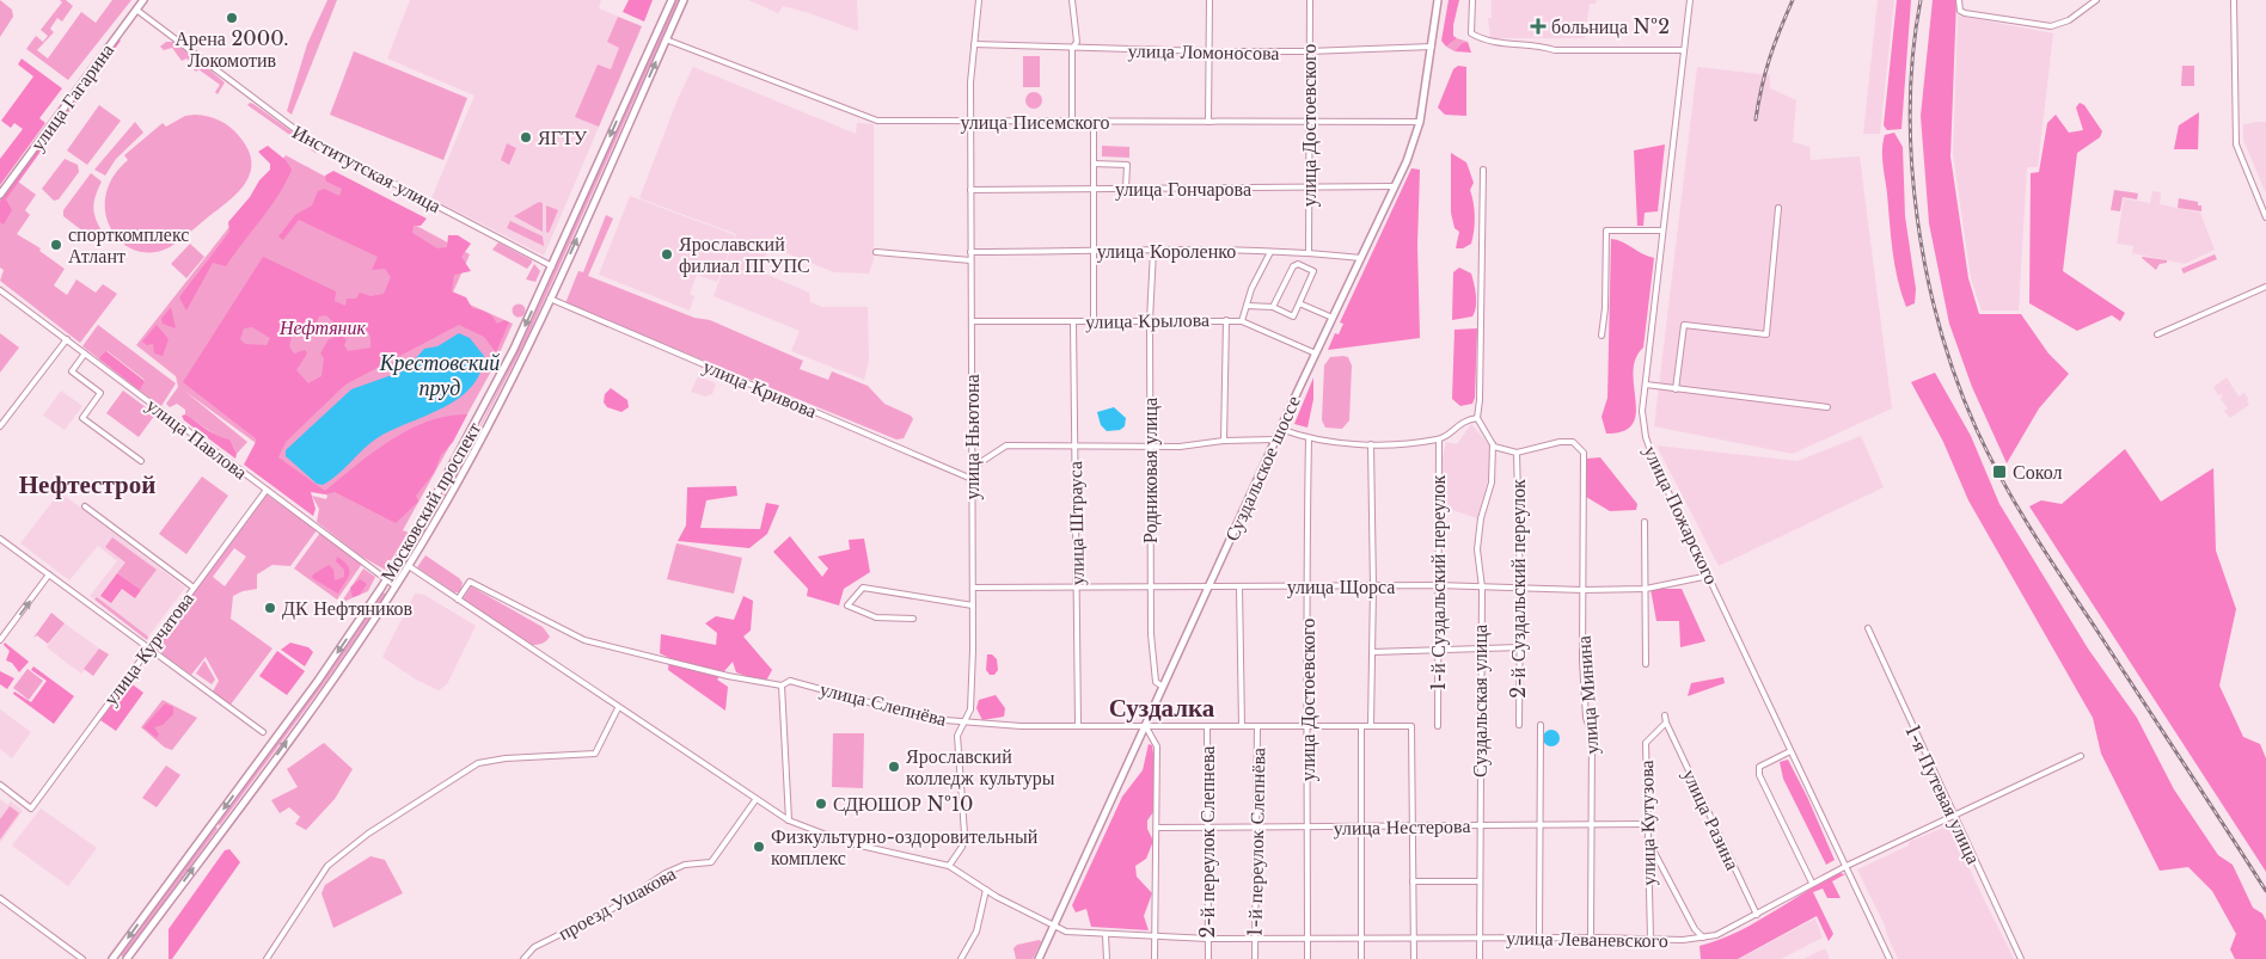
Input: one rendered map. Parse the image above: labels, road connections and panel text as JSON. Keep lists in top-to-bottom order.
{
  "streets": {
    "main road": ["улица Гагарина", "Суздальское шоссе", "Московский проспект"],
    "street": [
      "улица Ломоносова",
      "улица Писемского",
      "улица Достоевского",
      "Институтская улица",
      "улица Гончарова",
      "улица Короленко",
      "улица Крылова",
      "улица Кривова",
      "улица Ньютона",
      "улица Павлова",
      "Родниковая улица",
      "улица Пожарского",
      "улица Штрауса",
      "1-й Суздальский переулок",
      "улица Щорса",
      "2-й Суздальский переулок",
      "улица Курчатова",
      "улица Минина",
      "Суздальская улица",
      "улица Слепнёва",
      "1-я Путевая улица",
      "улица Разина",
      "улица Кутузова",
      "улица Нестерова",
      "2-й переулок Слепнева",
      "1-й переулок Слепнёва",
      "проезд Ушакова",
      "улица Леваневского"
    ]
  },
  "crossings": [
    ["улица Ломоносова", "улица Достоевского"],
    ["улица Ломоносова", "улица Ньютона"],
    ["улица Ломоносова", "Суздальское шоссе"],
    ["улица Гагарина", "Институтская улица"],
    ["улица Писемского", "улица Достоевского"],
    ["улица Писемского", "улица Ньютона"],
    ["улица Писемского", "Суздальское шоссе"],
    ["улица Писемского", "Московский проспект"],
    ["улица Достоевского", "улица Гончарова"],
    ["улица Достоевского", "улица Короленко"],
    ["улица Достоевского", "улица Щорса"],
    ["улица Достоевского", "улица Слепнёва"],
    ["улица Достоевского", "улица Нестерова"],
    ["улица Достоевского", "улица Леваневского"],
    ["Институтская улица", "Московский проспект"],
    ["улица Гончарова", "улица Ньютона"],
    ["улица Гончарова", "Суздальское шоссе"],
    ["улица Короленко", "улица Ньютона"],
    ["улица Короленко", "Суздальское шоссе"],
    ["улица Короленко", "Родниковая улица"],
    ["улица Крылова", "улица Ньютона"],
    ["улица Крылова", "Суздальское шоссе"],
    ["улица Крылова", "Родниковая улица"],
    ["улица Крылова", "улица Штрауса"],
    ["улица Кривова", "улица Ньютона"],
    ["улица Кривова", "Московский проспект"],
    ["улица Ньютона", "улица Щорса"],
    ["улица Ньютона", "улица Слепнёва"],
    ["улица Ньютона", "улица Леваневского"],
    ["улица Павлова", "Московский проспект"],
    ["улица Павлова", "улица Курчатова"],
    ["Суздальское шоссе", "Родниковая улица"],
    ["Суздальское шоссе", "улица Щорса"],
    ["Суздальское шоссе", "улица Слепнёва"],
    ["Суздальское шоссе", "улица Леваневского"],
    ["Родниковая улица", "улица Щорса"],
    ["улица Пожарского", "улица Щорса"],
    ["улица Пожарского", "улица Леваневского"],
    ["улица Штрауса", "улица Щорса"],
    ["улица Штрауса", "улица Слепнёва"],
    ["1-й Суздальский переулок", "улица Щорса"],
    ["улица Щорса", "2-й Суздальский переулок"],
    ["улица Щорса", "улица Минина"],
    ["улица Щорса", "Суздальская улица"],
    ["улица Щорса", "1-й переулок Слепнёва"],
    ["2-й Суздальский переулок", "улица Минина"],
    ["2-й Суздальский переулок", "улица Нестерова"],
    ["2-й Суздальский переулок", "улица Леваневского"],
    ["улица Минина", "улица Нестерова"],
    ["улица Минина", "улица Леваневского"],
    ["Суздальская улица", "улица Нестерова"],
    ["Суздальская улица", "улица Леваневского"],
    ["улица Слепнёва", "улица Нестерова"],
    ["улица Слепнёва", "2-й переулок Слепнева"],
    ["улица Слепнёва", "1-й переулок Слепнёва"],
    ["1-я Путевая улица", "улица Леваневского"],
    ["улица Разина", "улица Кутузова"],
    ["улица Разина", "улица Леваневского"],
    ["улица Кутузова", "улица Нестерова"],
    ["улица Кутузова", "улица Леваневского"],
    ["улица Нестерова", "2-й переулок Слепнева"],
    ["улица Нестерова", "1-й переулок Слепнёва"],
    ["2-й переулок Слепнева", "улица Леваневского"],
    ["1-й переулок Слепнёва", "улица Леваневского"]
  ],
  "districts": ["Нефтестрой", "Суздалка"],
  "water": ["Крестовский пруд"],
  "parks": ["Нефтяник"],
  "places": {
    "other": [
      "Арена 2000. Локомотив",
      "ЯГТУ",
      "спорткомплекс Атлант",
      "Ярославский филиал ПГУПС",
      "ДК Нефтяников",
      "Ярославский колледж культуры",
      "СДЮШОР №10",
      "Физкультурно-оздоровительный комплекс"
    ],
    "health": ["больница №2"],
    "transit": ["Сокол"]
  }
}
